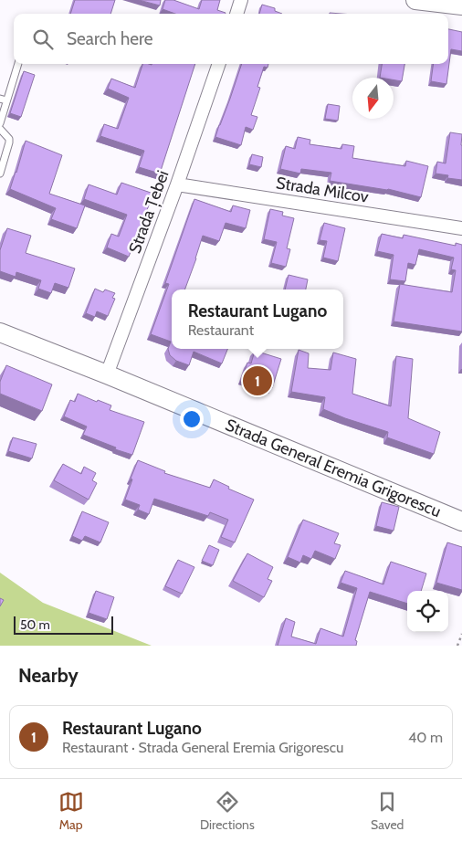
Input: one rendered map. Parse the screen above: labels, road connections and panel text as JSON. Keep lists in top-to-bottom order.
{
  "streets": {
    "main road": ["Strada General Eremia Grigorescu"],
    "street": ["Strada Milcov", "Strada Țebei"]
  },
  "crossings": [
    ["Strada Milcov", "Strada Țebei"],
    ["Strada Țebei", "Strada General Eremia Grigorescu"]
  ],
  "scale_bar": "50 m",
  "north": "bottom",
  "page": {
    "search": "Search here",
    "popup": ["Restaurant Lugano", "Restaurant"],
    "pins": "1",
    "scale": "50 m",
    "heading": "Nearby",
    "list": [
      {
        "mark": "1",
        "name": "Restaurant Lugano",
        "note": "Restaurant · Strada General Eremia Grigorescu",
        "value": "40 m"
      }
    ],
    "nav": ["Map", "Directions", "Saved"]
  }
}
